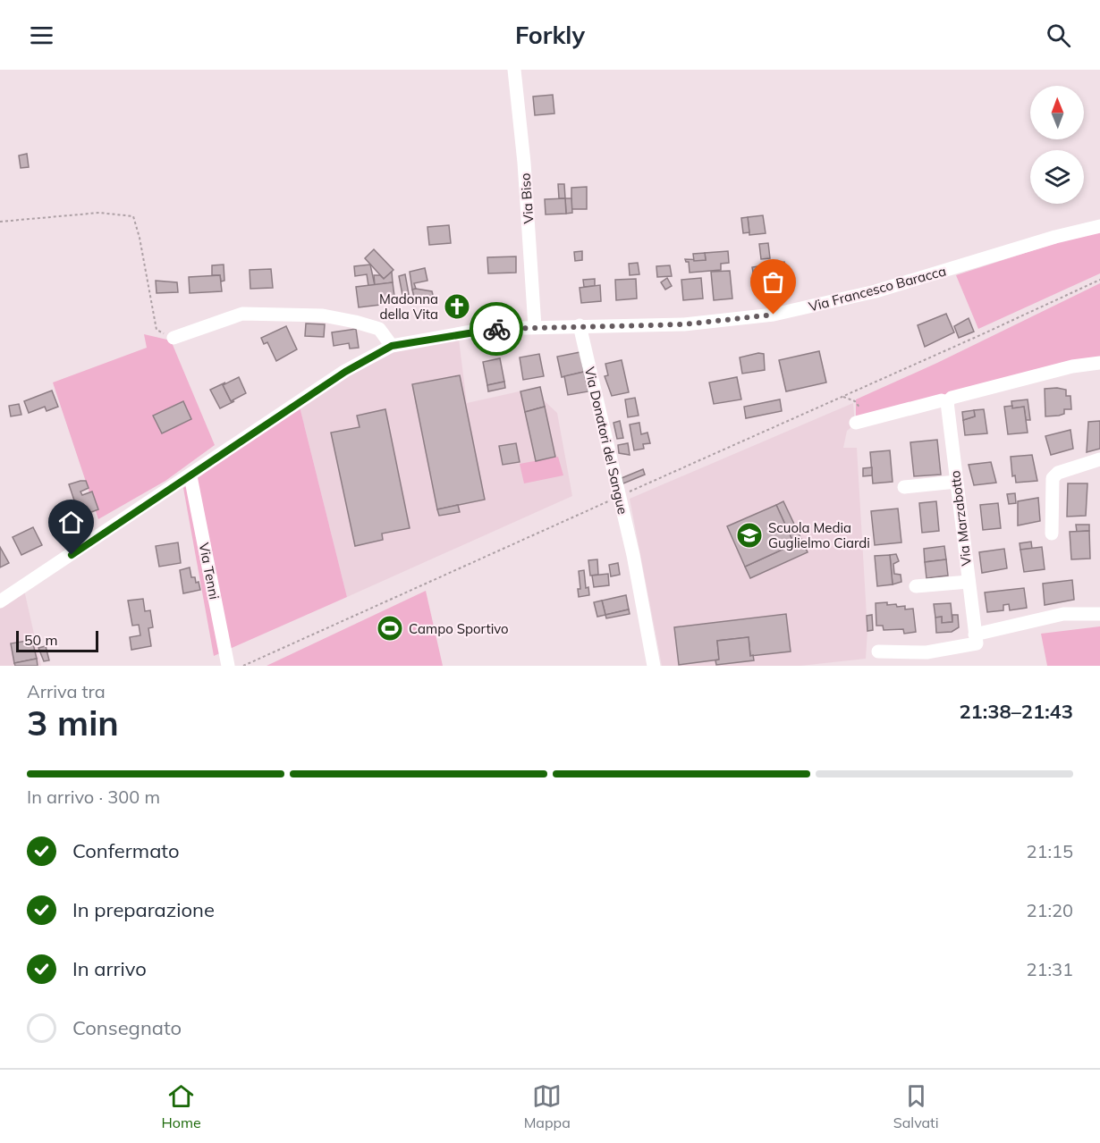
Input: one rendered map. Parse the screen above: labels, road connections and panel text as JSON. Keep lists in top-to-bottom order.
{
  "streets": {
    "street": [
      "Via Biso",
      "Via Francesco Baracca",
      "Via Donatori del Sangue",
      "Via Marzabotto",
      "Via Tenni"
    ]
  },
  "crossings": [
    ["Via Biso", "Via Francesco Baracca"],
    ["Via Francesco Baracca", "Via Donatori del Sangue"],
    ["Via Francesco Baracca", "Via Tenni"]
  ],
  "places": {
    "church": ["Madonna della Vita"],
    "school or university": ["Scuola Media Guglielmo Ciardi"],
    "sports": ["Campo Sportivo"]
  },
  "scale_bar": "50 m",
  "north": "top",
  "page": {
    "header": "Forkly",
    "scale": "50 m",
    "heading": ["3 min", "Arriva tra", "21:38–21:43"],
    "bar": "In arrivo · 300 m",
    "list": [
      ["Confermato", "21:15"],
      ["In preparazione", "21:20"],
      ["In arrivo", "21:31"],
      "Consegnato"
    ],
    "tabs": ["Home", "Mappa", "Salvati"]
  }
}
